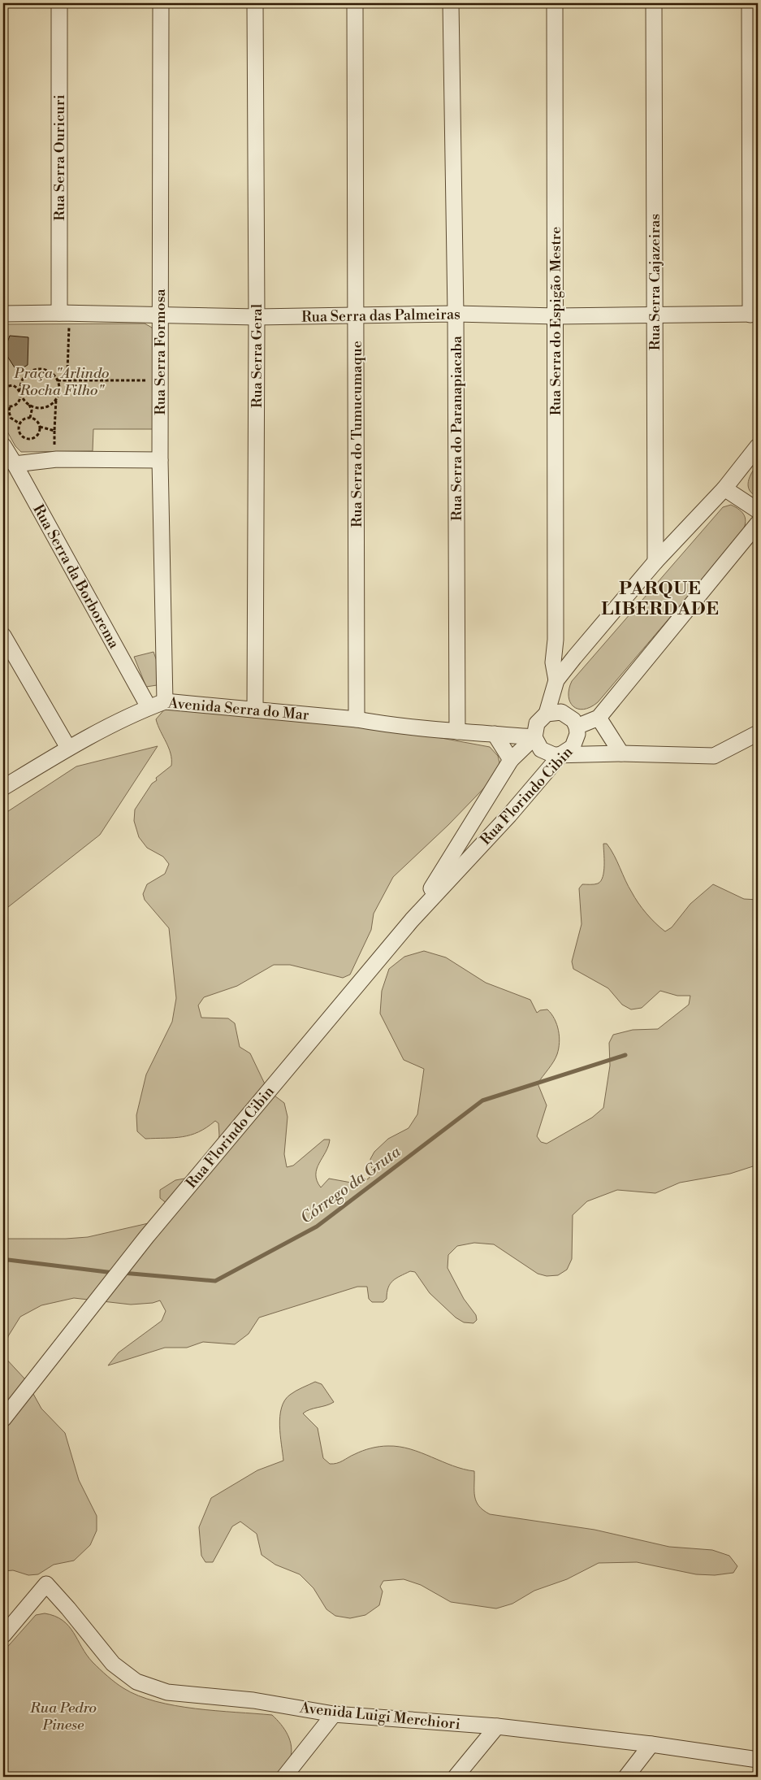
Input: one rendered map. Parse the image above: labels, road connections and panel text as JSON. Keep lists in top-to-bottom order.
{
  "streets": {
    "street": [
      "Rua Serra Ouricuri",
      "Rua Serra Cajazeiras",
      "Rua Serra das Palmeiras",
      "Rua Serra do Espigão Mestre",
      "Rua Serra Formosa",
      "Rua Serra Geral",
      "Rua Serra do Paranapiacaba",
      "Rua Serra do Tumucumaque",
      "Rua Serra da Borborema",
      "Avenida Serra do Mar",
      "Rua Florindo Cibin",
      "Avenida Luigi Merchiori"
    ]
  },
  "crossings": [
    ["Rua Serra Ouricuri", "Rua Serra das Palmeiras"],
    ["Rua Serra Cajazeiras", "Rua Serra das Palmeiras"],
    ["Rua Serra das Palmeiras", "Rua Serra do Espigão Mestre"],
    ["Rua Serra das Palmeiras", "Rua Serra Formosa"],
    ["Rua Serra das Palmeiras", "Rua Serra Geral"],
    ["Rua Serra das Palmeiras", "Rua Serra do Paranapiacaba"],
    ["Rua Serra das Palmeiras", "Rua Serra do Tumucumaque"],
    ["Rua Serra Formosa", "Avenida Serra do Mar"],
    ["Rua Serra Geral", "Avenida Serra do Mar"],
    ["Rua Serra do Paranapiacaba", "Avenida Serra do Mar"],
    ["Rua Serra do Tumucumaque", "Avenida Serra do Mar"],
    ["Rua Serra da Borborema", "Avenida Serra do Mar"],
    ["Avenida Serra do Mar", "Rua Florindo Cibin"]
  ],
  "districts": ["PARQUE LIBERDADE"],
  "water": ["Córrego da Gruta"],
  "parks": ["Praça \"Arlindo Rocha Filho\"", "Rua Pedro Pinese"]
}
